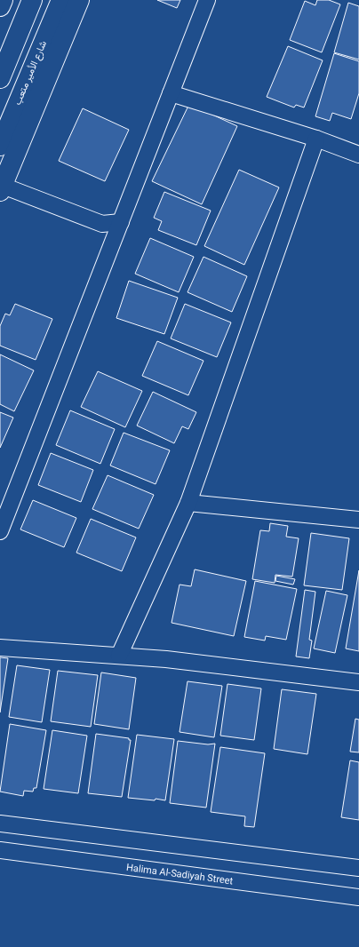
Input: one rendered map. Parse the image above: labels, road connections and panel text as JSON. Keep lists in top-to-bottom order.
{
  "streets": {
    "main road": ["شارع الأمير متعب"],
    "street": ["Halima Al-Sadiyah Street"]
  }
}
